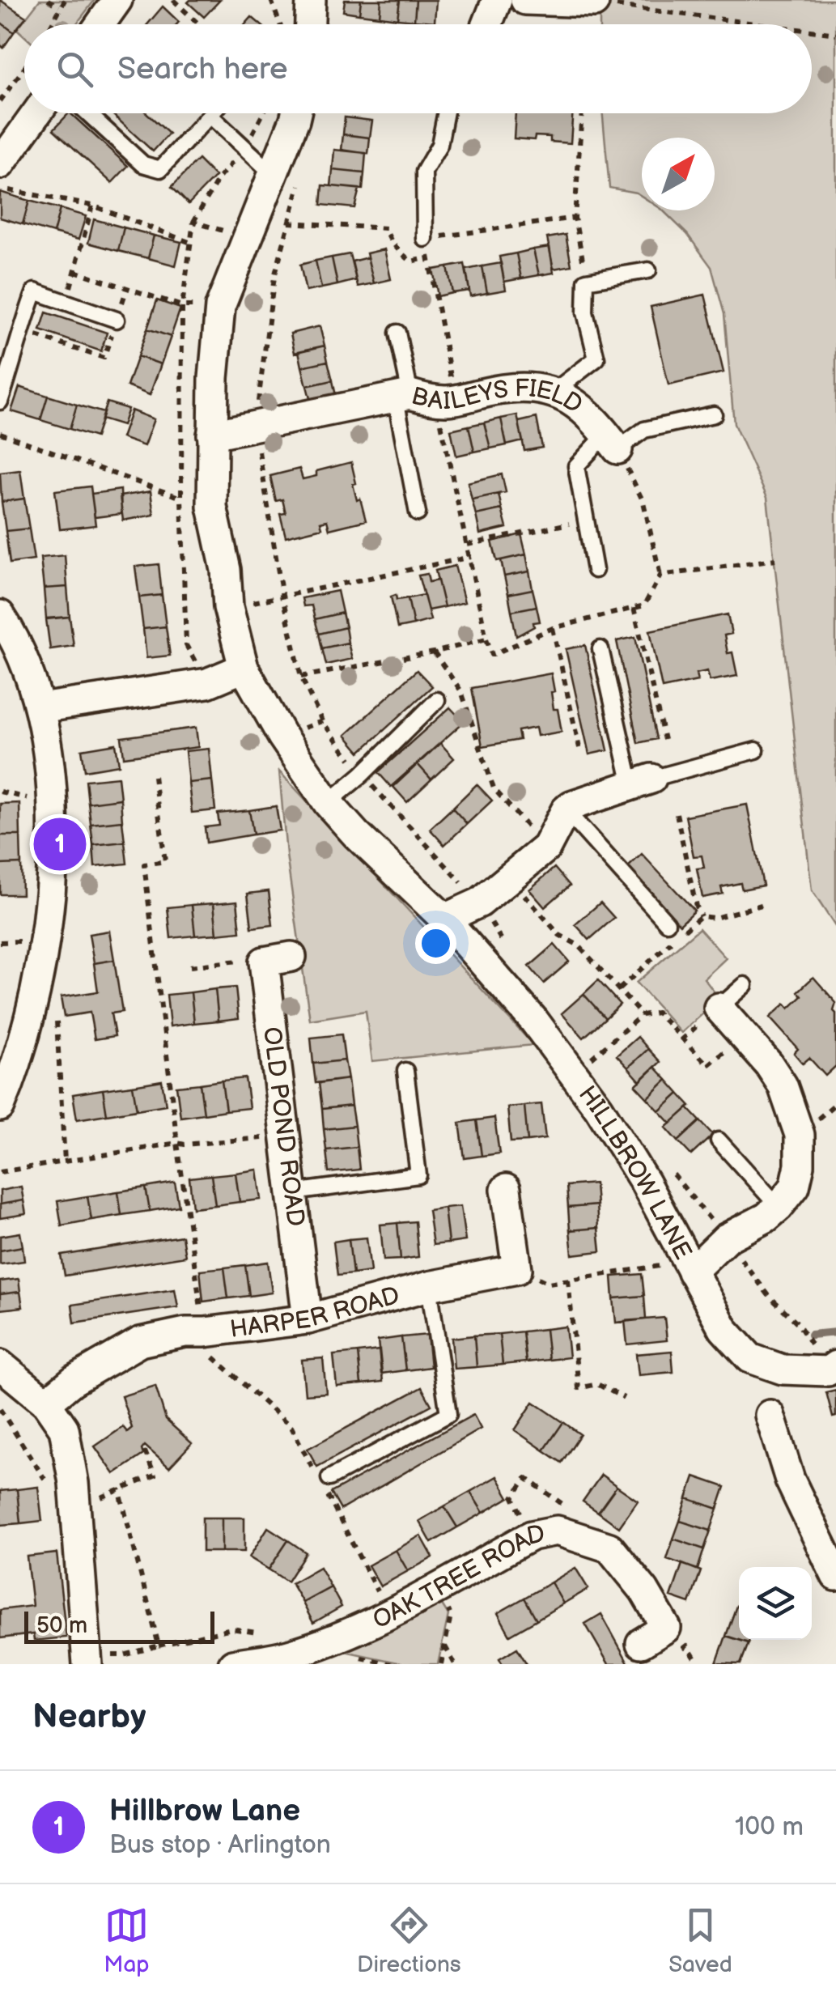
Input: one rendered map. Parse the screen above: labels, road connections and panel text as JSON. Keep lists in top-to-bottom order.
{
  "streets": {
    "street": [
      "BAILEYS FIELD",
      "OLD POND ROAD",
      "HILLBROW LANE",
      "HARPER ROAD",
      "OAK TREE ROAD"
    ]
  },
  "crossings": [
    ["BAILEYS FIELD", "HILLBROW LANE"],
    ["OLD POND ROAD", "HARPER ROAD"]
  ],
  "scale_bar": "50 m",
  "north": "top right",
  "page": {
    "search": "Search here",
    "pins": "1",
    "scale": "50 m",
    "heading": "Nearby",
    "list": [
      {
        "mark": "1",
        "name": "Hillbrow Lane",
        "note": "Bus stop · Arlington",
        "value": "100 m"
      }
    ],
    "nav": ["Map", "Directions", "Saved"]
  }
}
